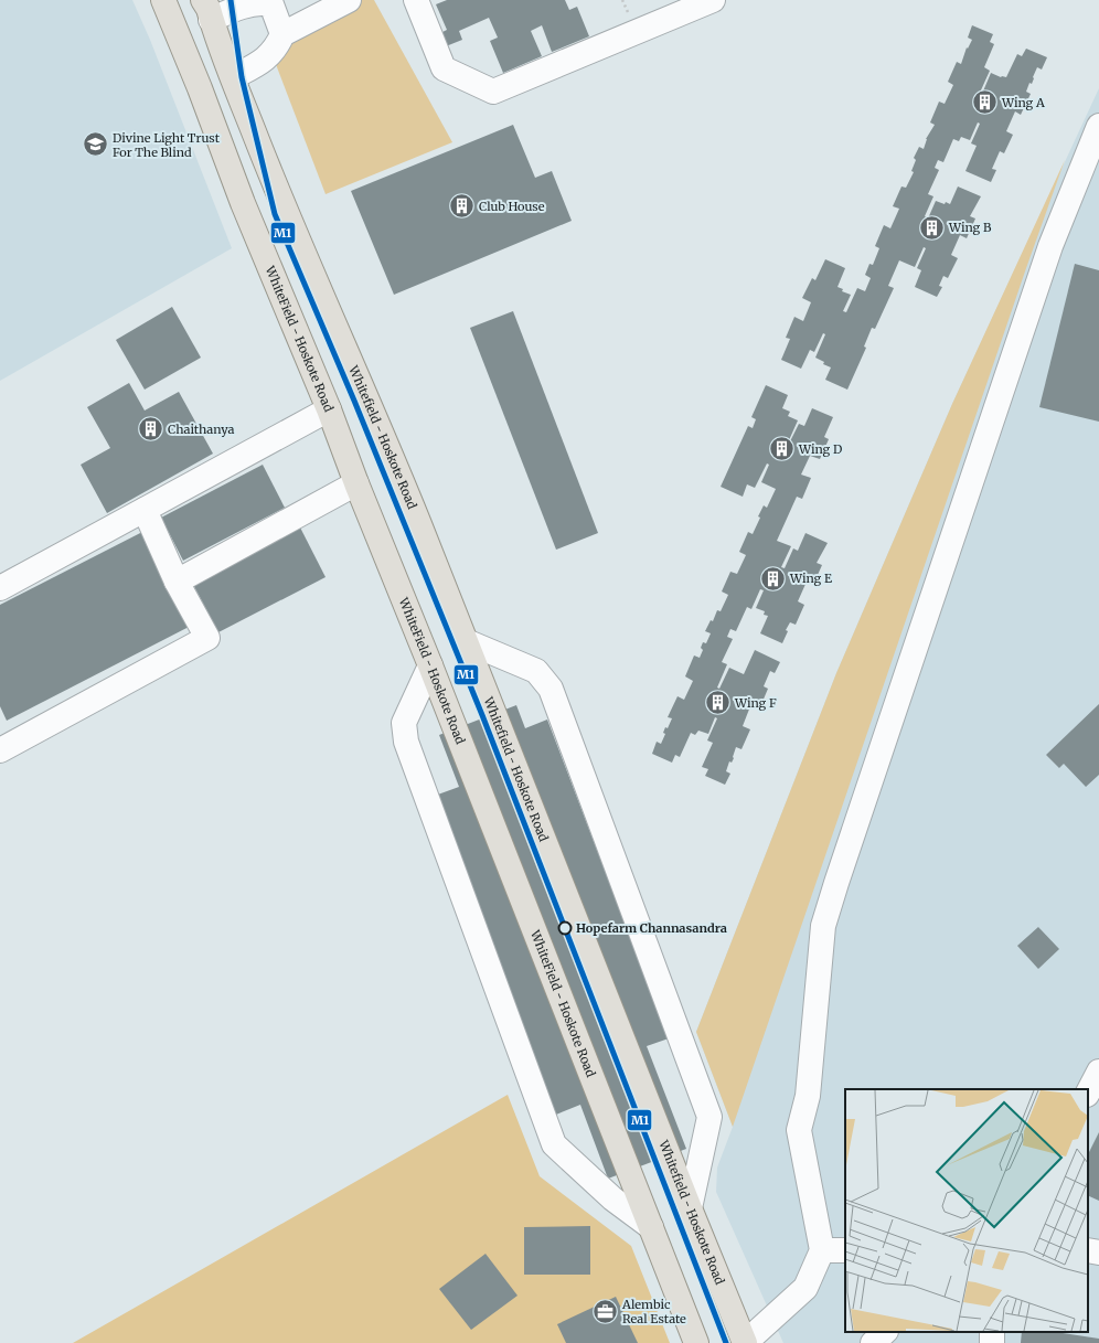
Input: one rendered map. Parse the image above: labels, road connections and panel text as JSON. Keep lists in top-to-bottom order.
{
  "streets": {
    "main road": ["WhiteField - Hoskote Road", "Whitefield - Hoskote Road"]
  },
  "places": {
    "building": [
      "Wing A",
      "Club House",
      "Wing B",
      "Chaithanya",
      "Wing D",
      "Wing E",
      "Wing F"
    ],
    "school or university": ["Divine Light Trust For The Blind"],
    "other": ["Hopefarm Channasandra"],
    "office": ["Alembic Real Estate"]
  },
  "lines": ["transit line M1"]
}
